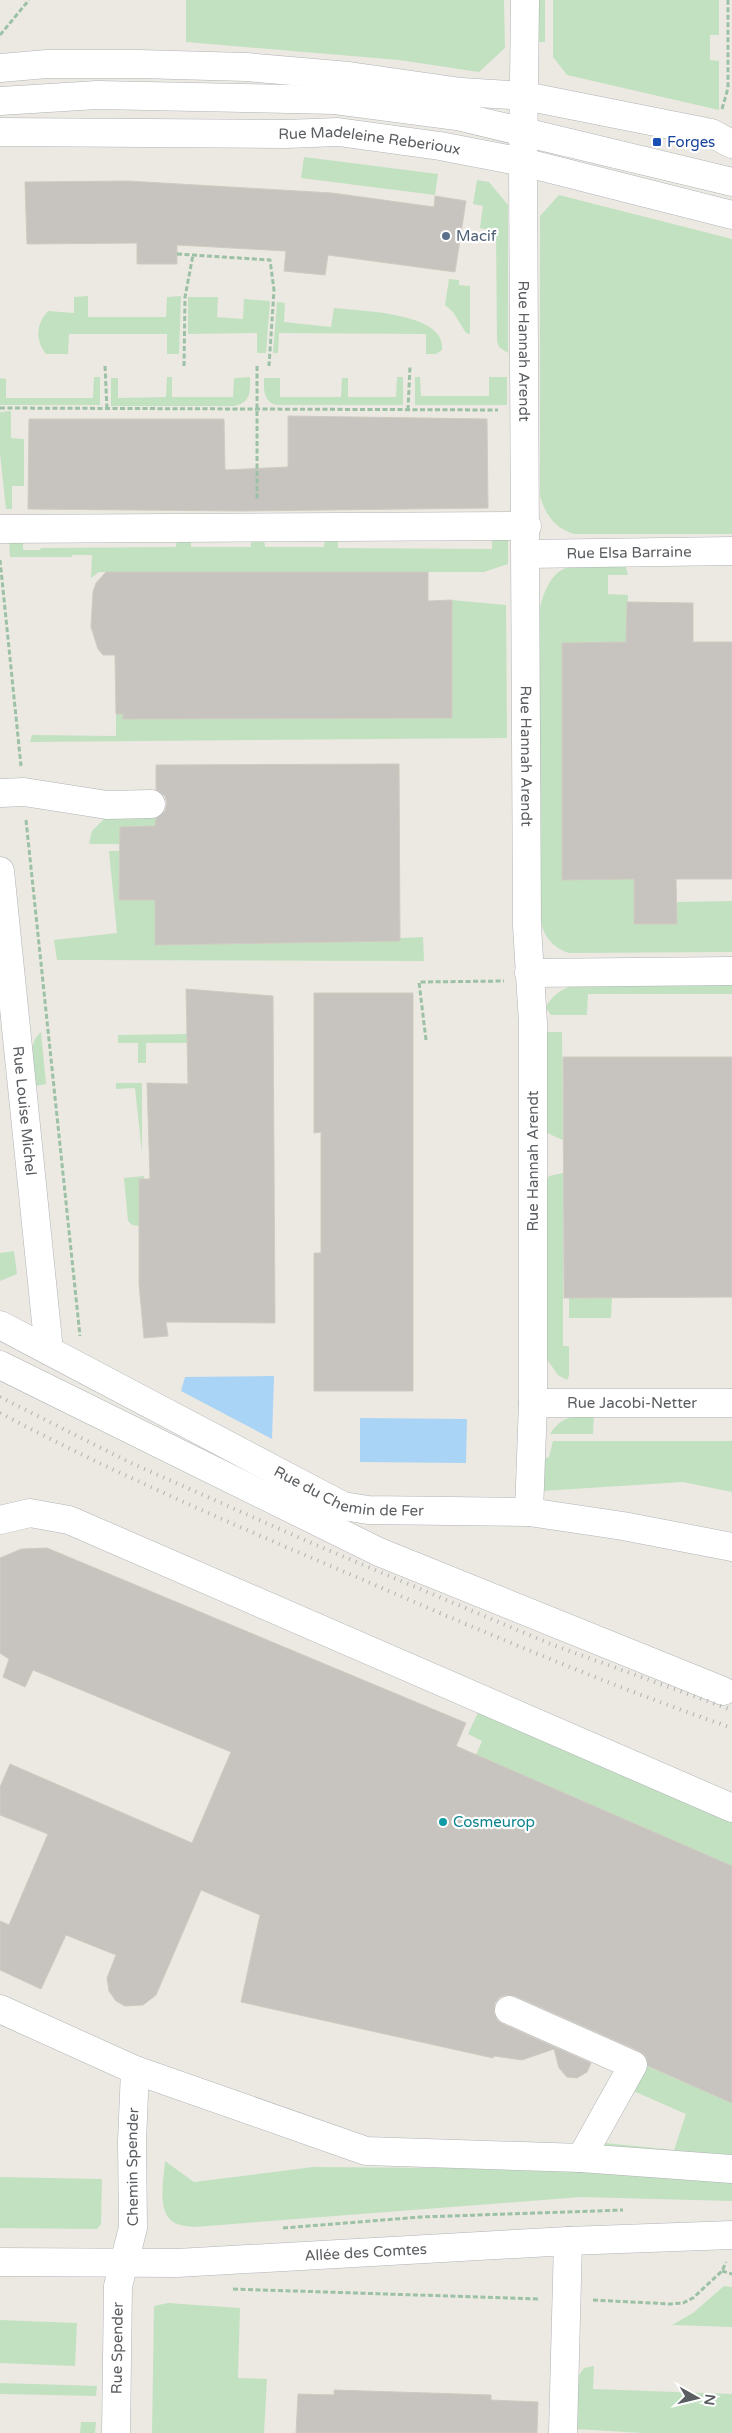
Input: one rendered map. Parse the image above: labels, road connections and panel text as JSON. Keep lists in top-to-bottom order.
{
  "streets": {
    "street": [
      "Rue Madeleine Reberioux",
      "Rue Hannah Arendt",
      "Rue Elsa Barraine",
      "Rue Louise Michel",
      "Rue Jacobi-Netter",
      "Rue du Chemin de Fer",
      "Chemin Spender",
      "Allée des Comtes",
      "Rue Spender"
    ]
  },
  "crossings": [
    ["Rue Madeleine Reberioux", "Rue Hannah Arendt"],
    ["Rue Hannah Arendt", "Rue Elsa Barraine"],
    ["Rue Hannah Arendt", "Rue Jacobi-Netter"],
    ["Rue Hannah Arendt", "Rue du Chemin de Fer"],
    ["Rue Louise Michel", "Rue du Chemin de Fer"],
    ["Chemin Spender", "Allée des Comtes"],
    ["Chemin Spender", "Rue Spender"],
    ["Allée des Comtes", "Rue Spender"]
  ],
  "places": {
    "transit": ["Forges"],
    "other": ["Macif", "Cosmeurop"]
  },
  "north": "right"
}
